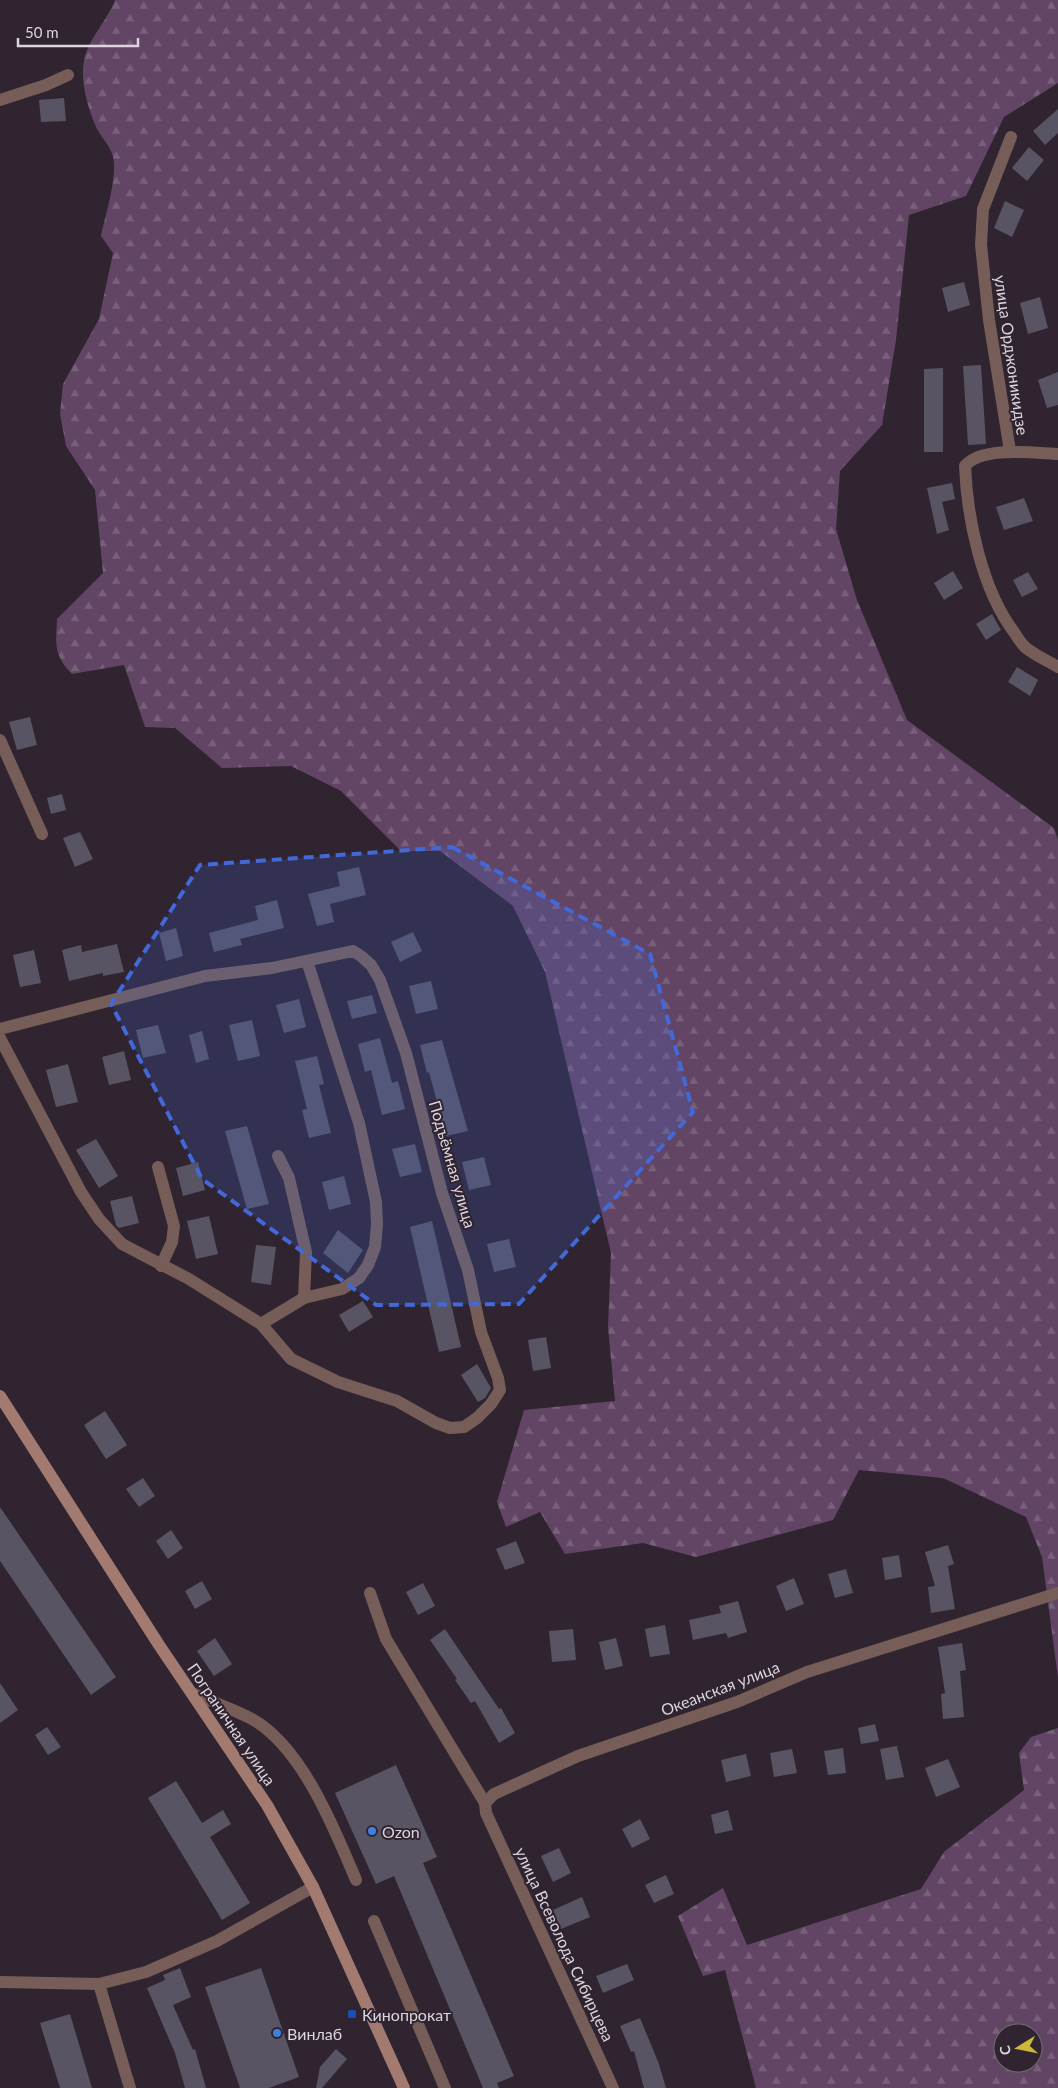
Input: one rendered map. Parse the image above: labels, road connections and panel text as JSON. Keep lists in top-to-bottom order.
{
  "streets": {
    "main road": ["Пограничная улица"],
    "street": [
      "улица Орджоникидзе",
      "Подъёмная улица",
      "Океанская улица",
      "улица Всеволода Сибирцева"
    ]
  },
  "crossings": [
    ["Океанская улица", "улица Всеволода Сибирцева"]
  ],
  "places": {
    "other": ["Ozon", "Винлаб"],
    "transit": ["Кинопрокат"]
  },
  "scale_bar": "50 m",
  "north": "left"
}
